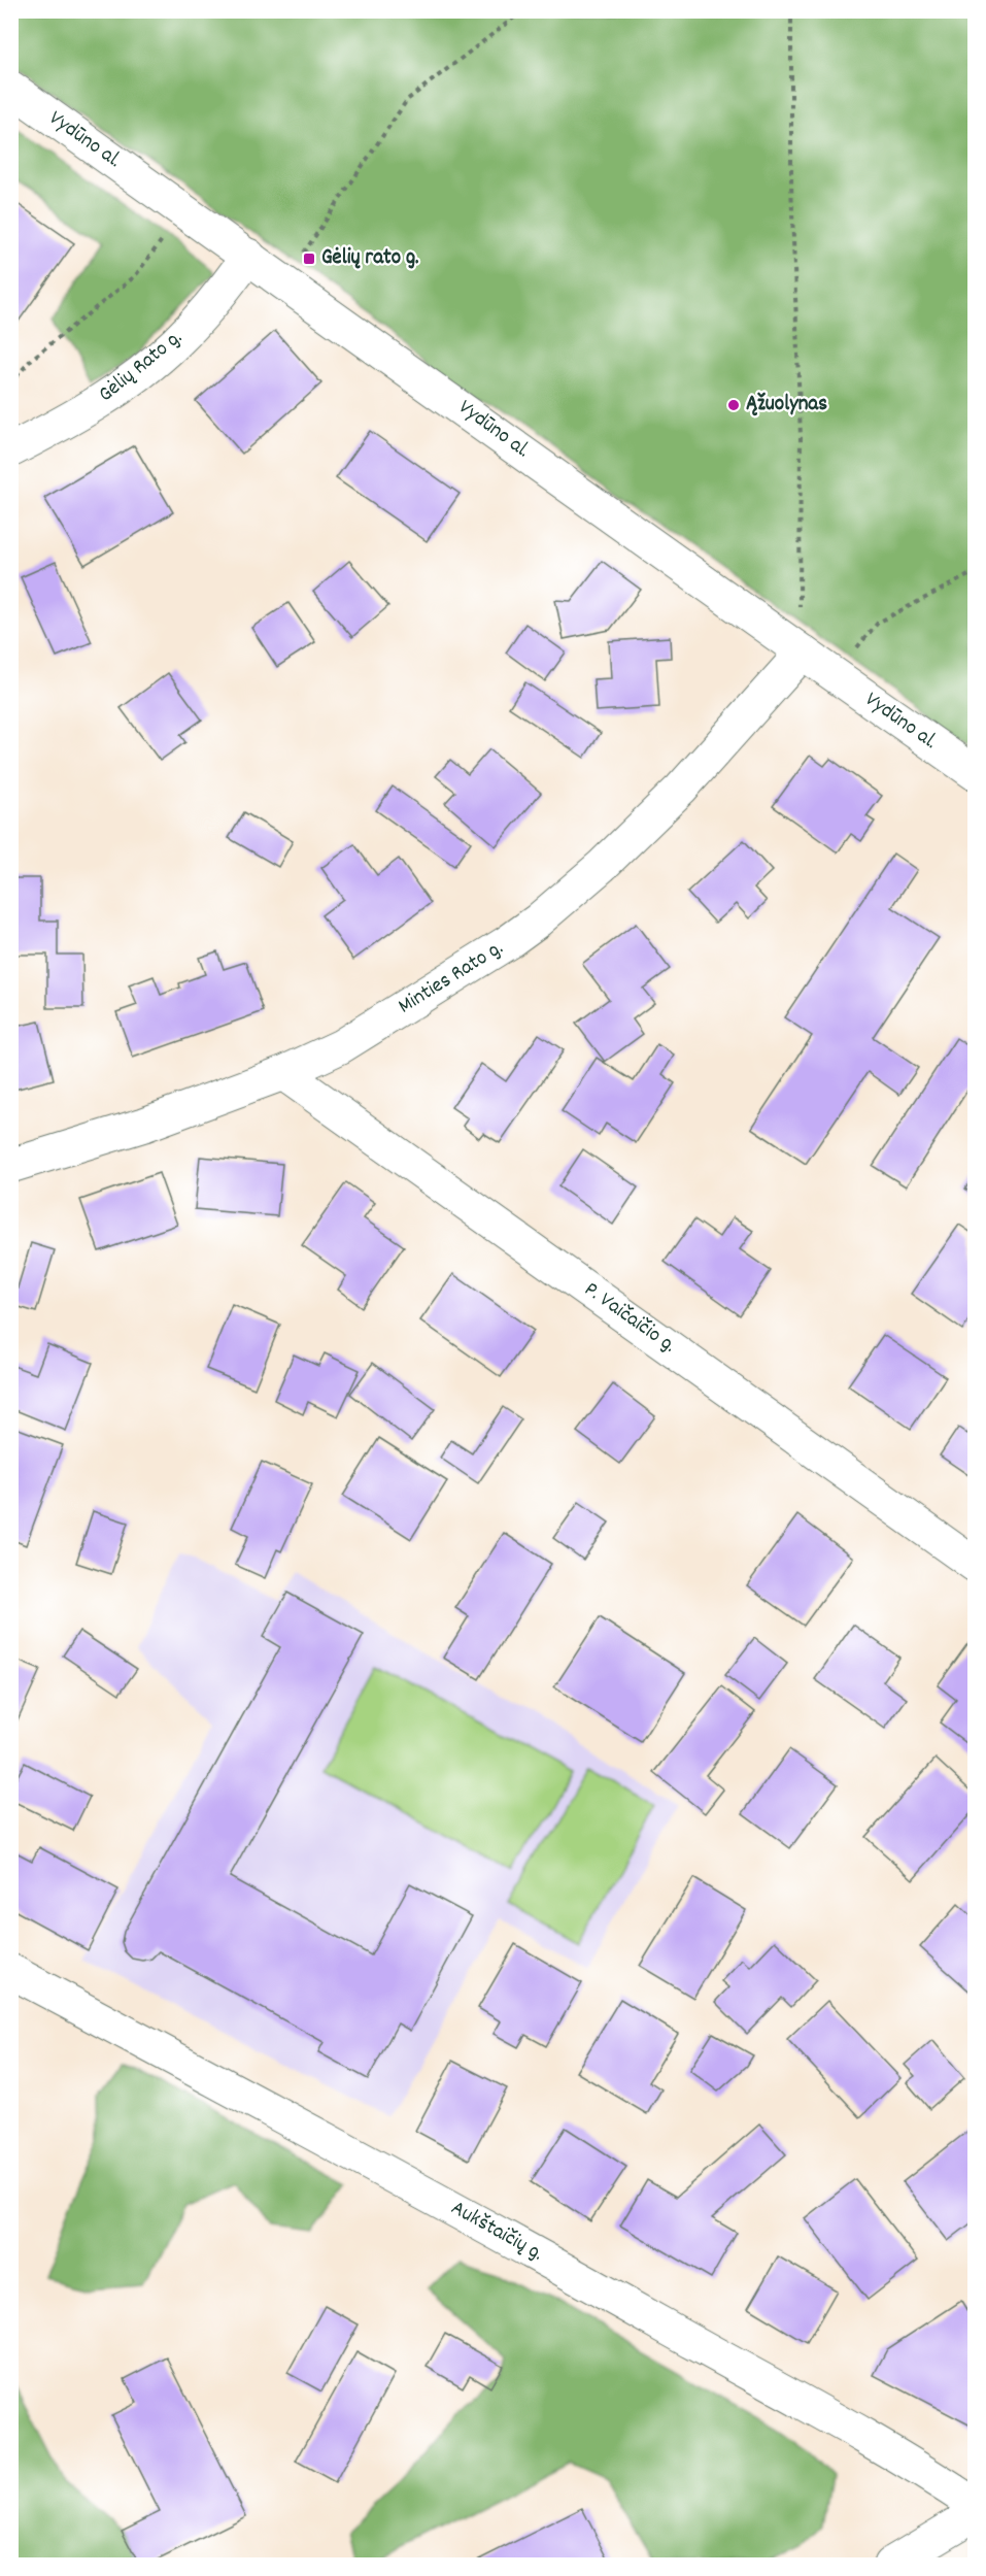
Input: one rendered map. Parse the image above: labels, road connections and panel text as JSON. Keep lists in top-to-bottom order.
{
  "streets": {
    "street": [
      "Vydūno al.",
      "Gėlių Rato g.",
      "Minties Rato g.",
      "P. Vaičaičio g.",
      "Aukštaičių g."
    ]
  },
  "crossings": [
    ["Vydūno al.", "Gėlių Rato g."],
    ["Vydūno al.", "Minties Rato g."],
    ["Minties Rato g.", "P. Vaičaičio g."]
  ],
  "places": {
    "transit": ["Gėlių rato g."],
    "other": ["Ąžuolynas"]
  }
}
